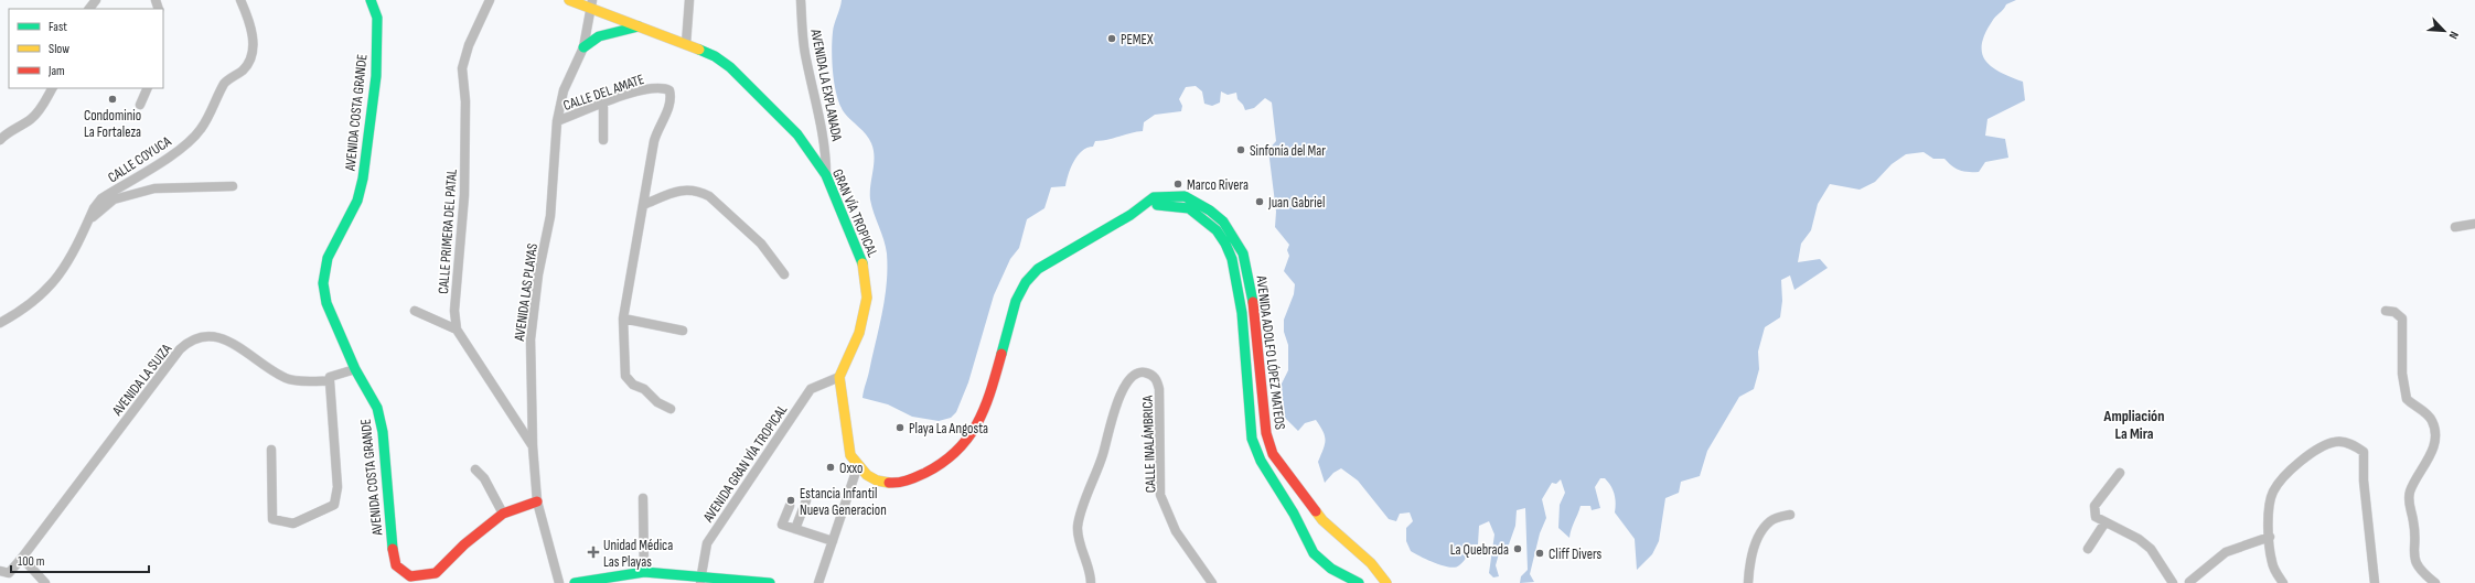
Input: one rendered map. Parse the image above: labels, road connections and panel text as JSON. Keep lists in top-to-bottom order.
{
  "streets": {
    "main road": ["AVENIDA COSTA GRANDE", "GRAN VÍA TROPICAL", "AVENIDA ADOLFO LÓPEZ MATEOS"],
    "street": [
      "AVENIDA LA EXPLANADA",
      "CALLE DEL AMATE",
      "CALLE COYUCA",
      "CALLE PRIMERA DEL PATAL",
      "AVENIDA LAS PLAYAS",
      "AVENIDA LA SUIZA",
      "CALLE INALÁMBRICA",
      "AVENIDA GRAN VÍA TROPICAL"
    ]
  },
  "crossings": [
    ["AVENIDA LA EXPLANADA", "GRAN VÍA TROPICAL"],
    ["CALLE DEL AMATE", "AVENIDA LAS PLAYAS"],
    ["AVENIDA COSTA GRANDE", "AVENIDA LAS PLAYAS"],
    ["GRAN VÍA TROPICAL", "AVENIDA LAS PLAYAS"],
    ["GRAN VÍA TROPICAL", "AVENIDA GRAN VÍA TROPICAL"],
    ["CALLE PRIMERA DEL PATAL", "AVENIDA LAS PLAYAS"]
  ],
  "districts": ["Ampliación La Mira"],
  "places": {
    "other": [
      "PEMEX",
      "Condominio La Fortaleza",
      "Sinfonía del Mar",
      "Marco Rivera",
      "Juan Gabriel",
      "Playa La Angosta",
      "Oxxo",
      "Estancia Infantil Nueva Generacion",
      "La Quebrada",
      "Cliff Divers"
    ],
    "health": ["Unidad Médica Las Playas"]
  },
  "legend": ["Fast", "Slow", "Jam"],
  "scale_bar": "100 m",
  "north": "bottom right"
}
